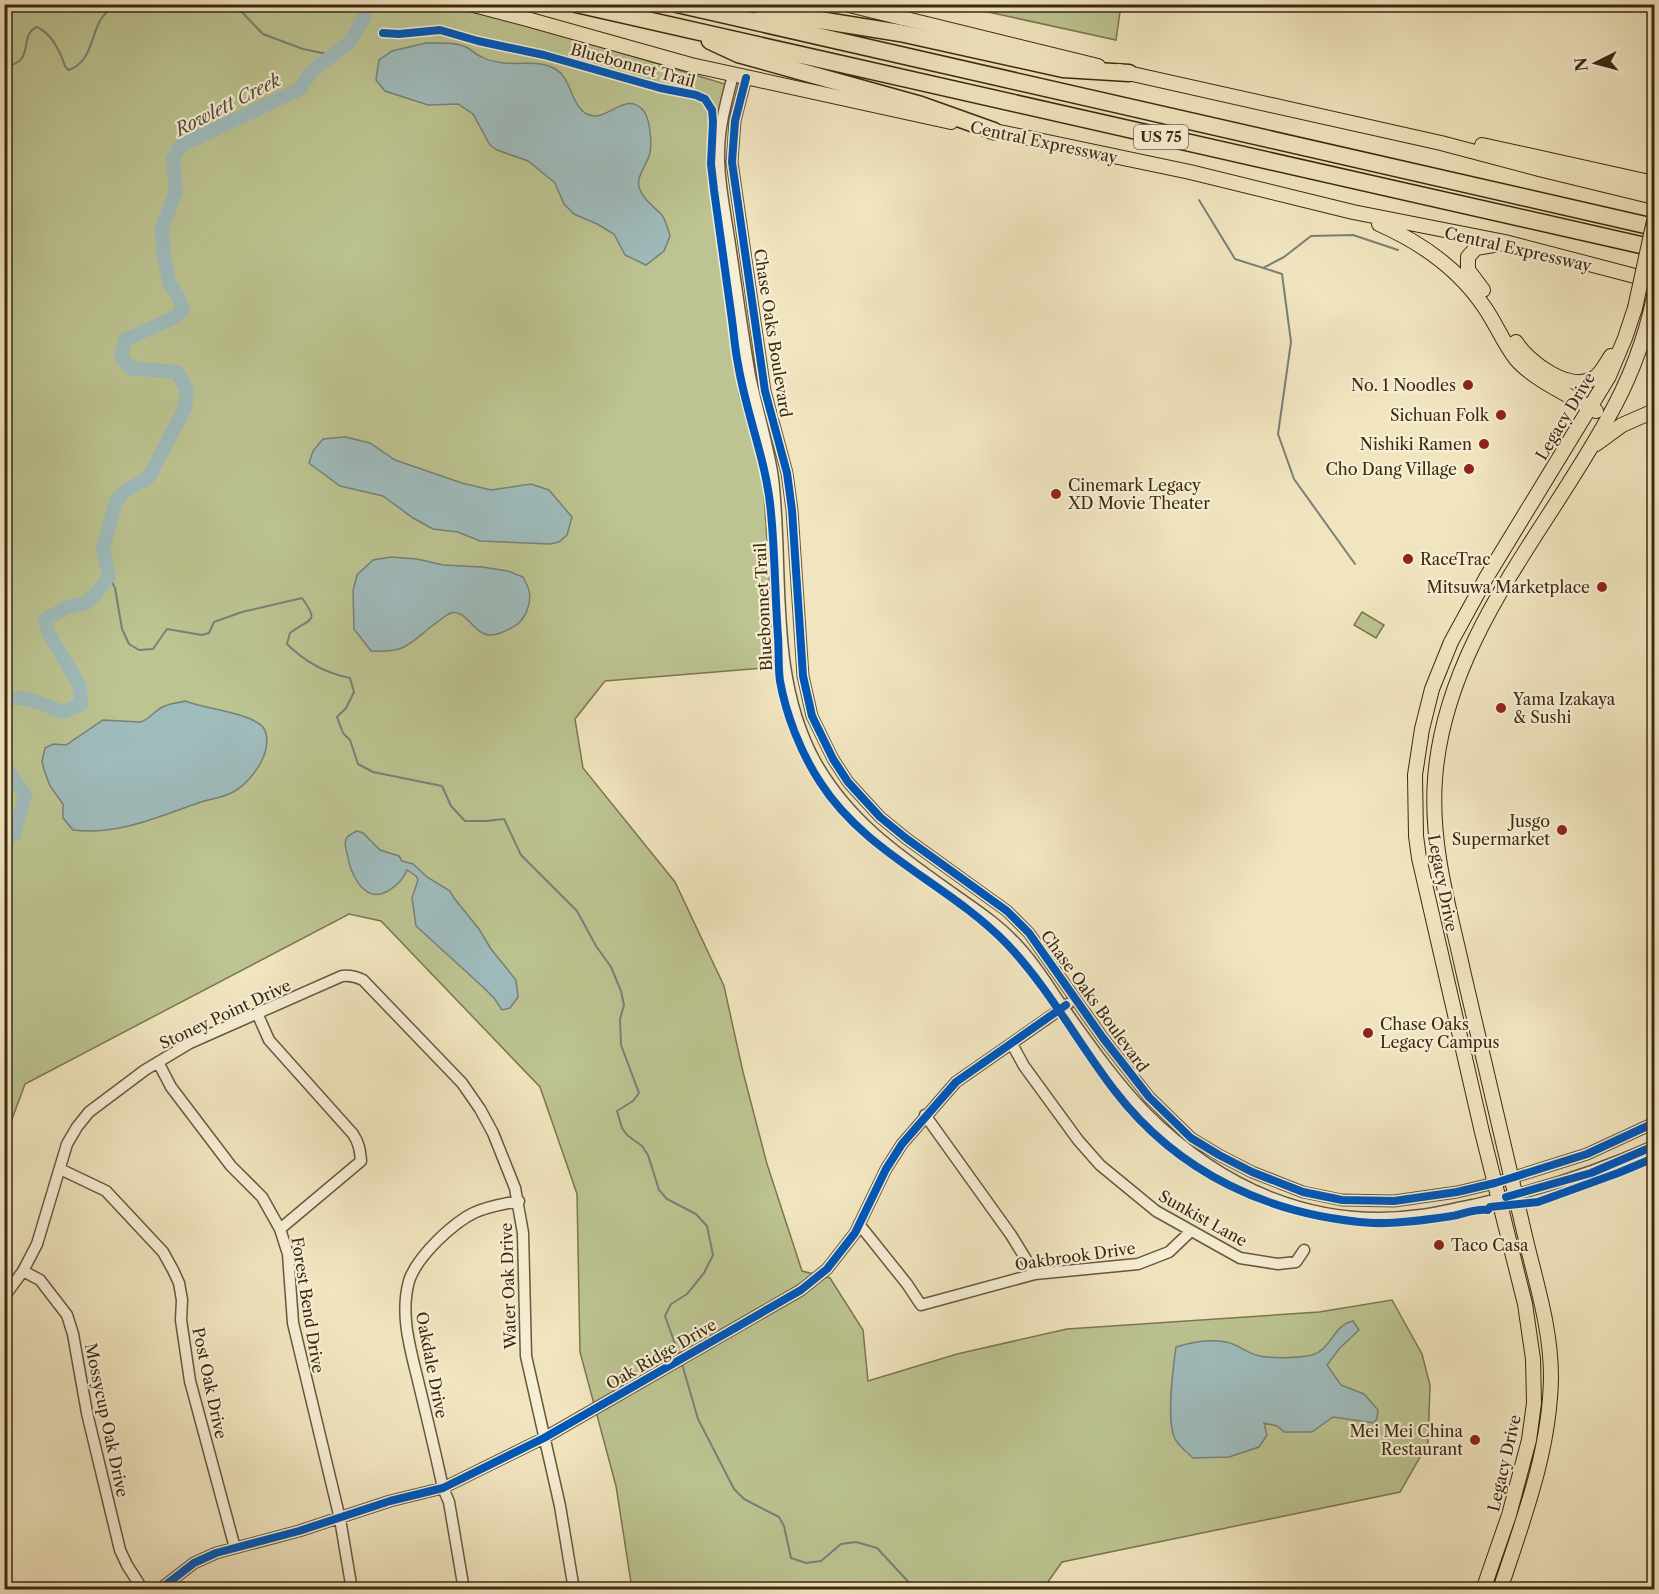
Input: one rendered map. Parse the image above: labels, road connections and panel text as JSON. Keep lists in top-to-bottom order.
{
  "streets": {
    "highway": ["US 75", "Central Expressway"],
    "main road": ["Legacy Drive"],
    "street": [
      "Chase Oaks Boulevard",
      "Stoney Point Drive",
      "Sunkist Lane",
      "Oakbrook Drive",
      "Water Oak Drive",
      "Forest Bend Drive",
      "Oak Ridge Drive",
      "Oakdale Drive",
      "Post Oak Drive",
      "Mossycup Oak Drive"
    ],
    "cycle path": ["Bluebonnet Trail"]
  },
  "crossings": [
    ["Central Expressway", "Chase Oaks Boulevard"],
    ["Chase Oaks Boulevard", "Legacy Drive"],
    ["Chase Oaks Boulevard", "Oak Ridge Drive"],
    ["Stoney Point Drive", "Water Oak Drive"],
    ["Stoney Point Drive", "Forest Bend Drive"],
    ["Stoney Point Drive", "Post Oak Drive"],
    ["Stoney Point Drive", "Mossycup Oak Drive"],
    ["Sunkist Lane", "Oakbrook Drive"],
    ["Sunkist Lane", "Oak Ridge Drive"],
    ["Oakbrook Drive", "Oak Ridge Drive"],
    ["Water Oak Drive", "Oak Ridge Drive"],
    ["Water Oak Drive", "Oakdale Drive"],
    ["Forest Bend Drive", "Oak Ridge Drive"],
    ["Oak Ridge Drive", "Oakdale Drive"],
    ["Oak Ridge Drive", "Post Oak Drive"]
  ],
  "water": ["Rowlett Creek"],
  "places": [
    "No. 1 Noodles",
    "Sichuan Folk",
    "Nishiki Ramen",
    "Cho Dang Village",
    "Cinemark Legacy XD Movie Theater",
    "RaceTrac",
    "Mitsuwa Marketplace",
    "Yama Izakaya & Sushi",
    "Jusgo Supermarket",
    "Chase Oaks Legacy Campus",
    "Taco Casa",
    "Mei Mei China Restaurant"
  ],
  "north": "left"
}
